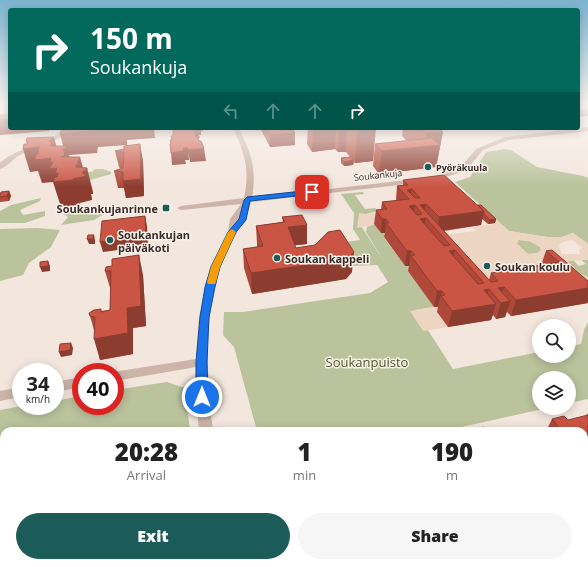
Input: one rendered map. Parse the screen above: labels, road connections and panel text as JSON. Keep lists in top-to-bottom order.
{
  "streets": {
    "street": ["Soukankuja"]
  },
  "parks": ["Soukanpuisto"],
  "places": {
    "other": [
      "Pyöräkuula",
      "Soukankujan päiväkoti",
      "Soukan kappeli",
      "Soukan koulu"
    ],
    "transit": ["Soukankujanrinne"]
  },
  "page": {
    "turn": ["150 m", "Soukankuja"],
    "speed": "34 km/h",
    "limit": "40",
    "eta": [
      "20:28",
      "Arrival",
      "1",
      "min",
      "190",
      "m"
    ],
    "buttons": ["Exit", "Share"]
  }
}
